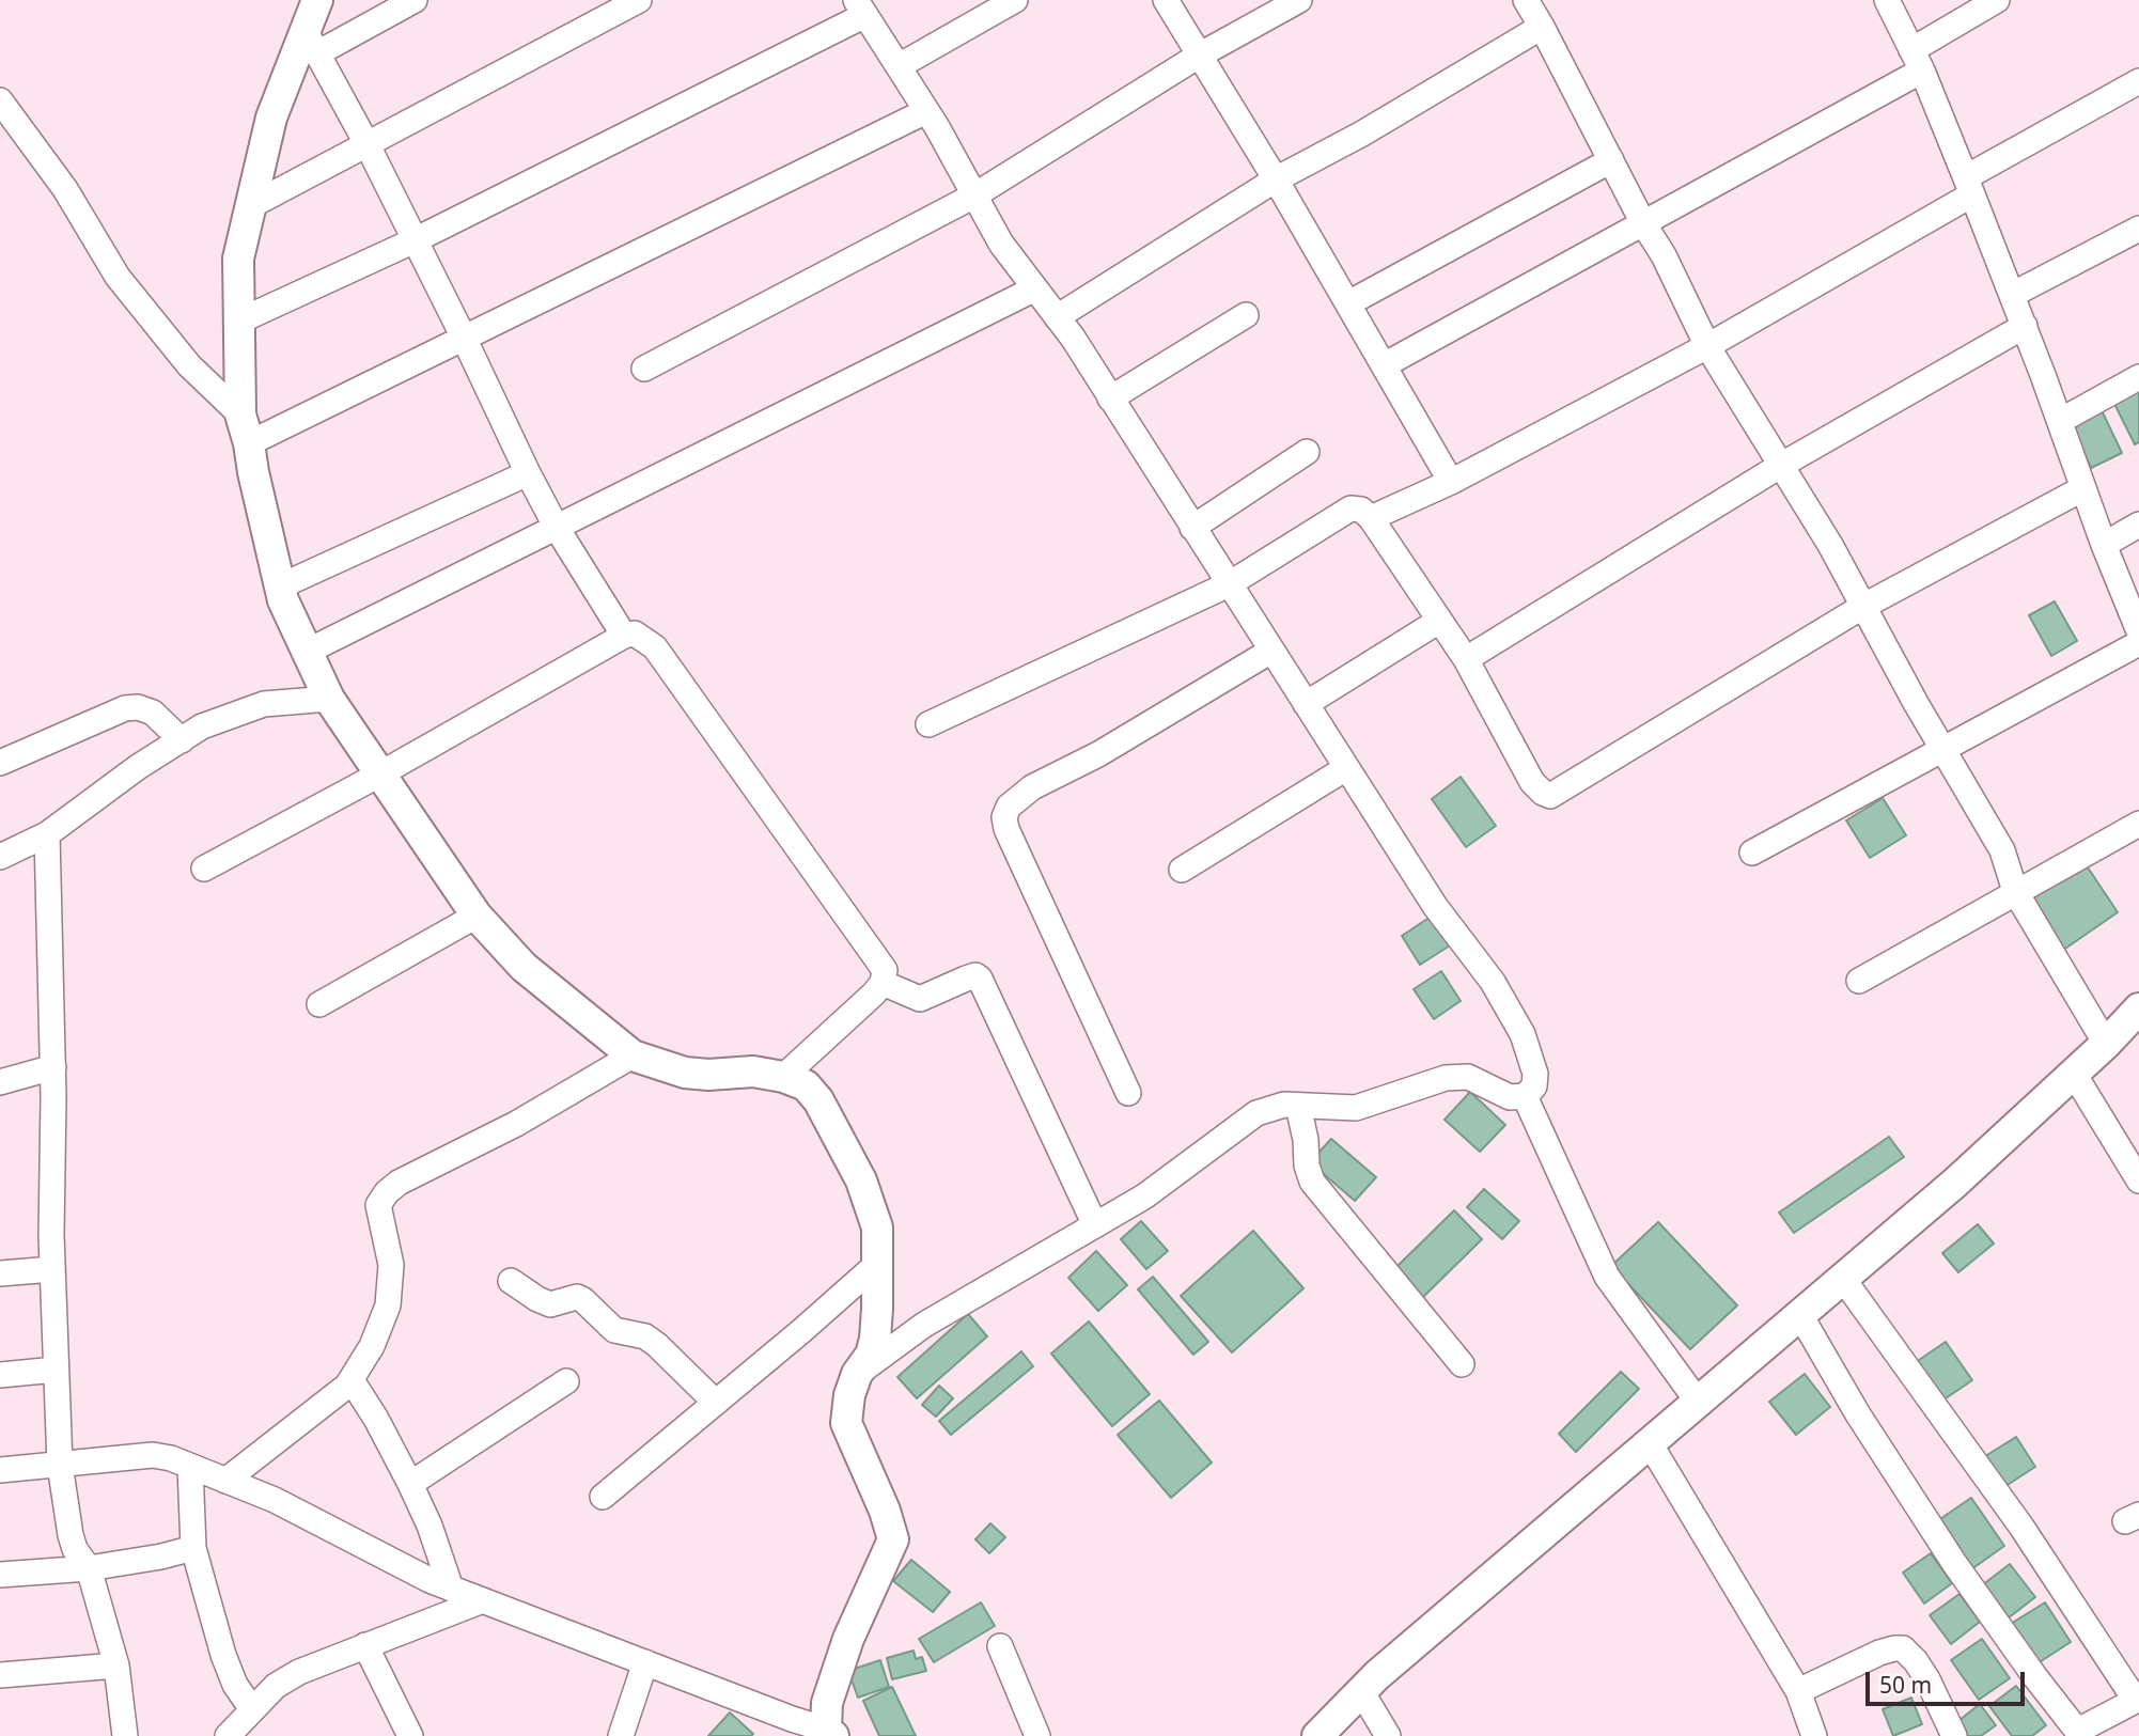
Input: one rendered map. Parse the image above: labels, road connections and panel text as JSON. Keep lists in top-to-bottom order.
{
  "scale_bar": "50 m"
}
